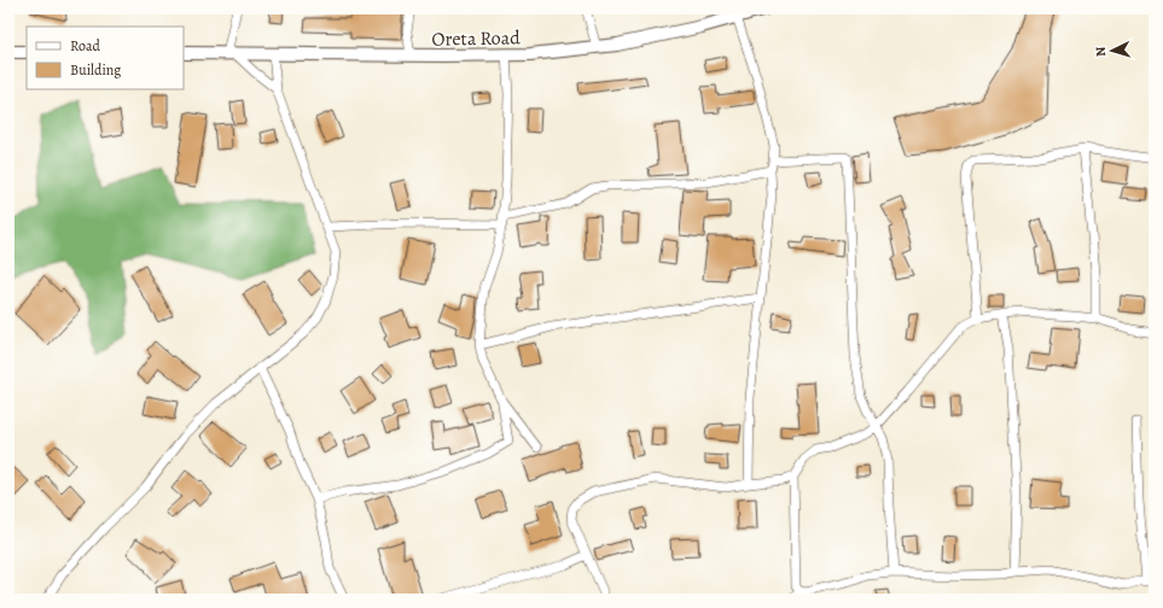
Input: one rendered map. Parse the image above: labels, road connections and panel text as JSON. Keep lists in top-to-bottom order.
{
  "streets": {
    "street": ["Oreta Road"]
  },
  "legend": ["Road", "Building"],
  "north": "left"
}
